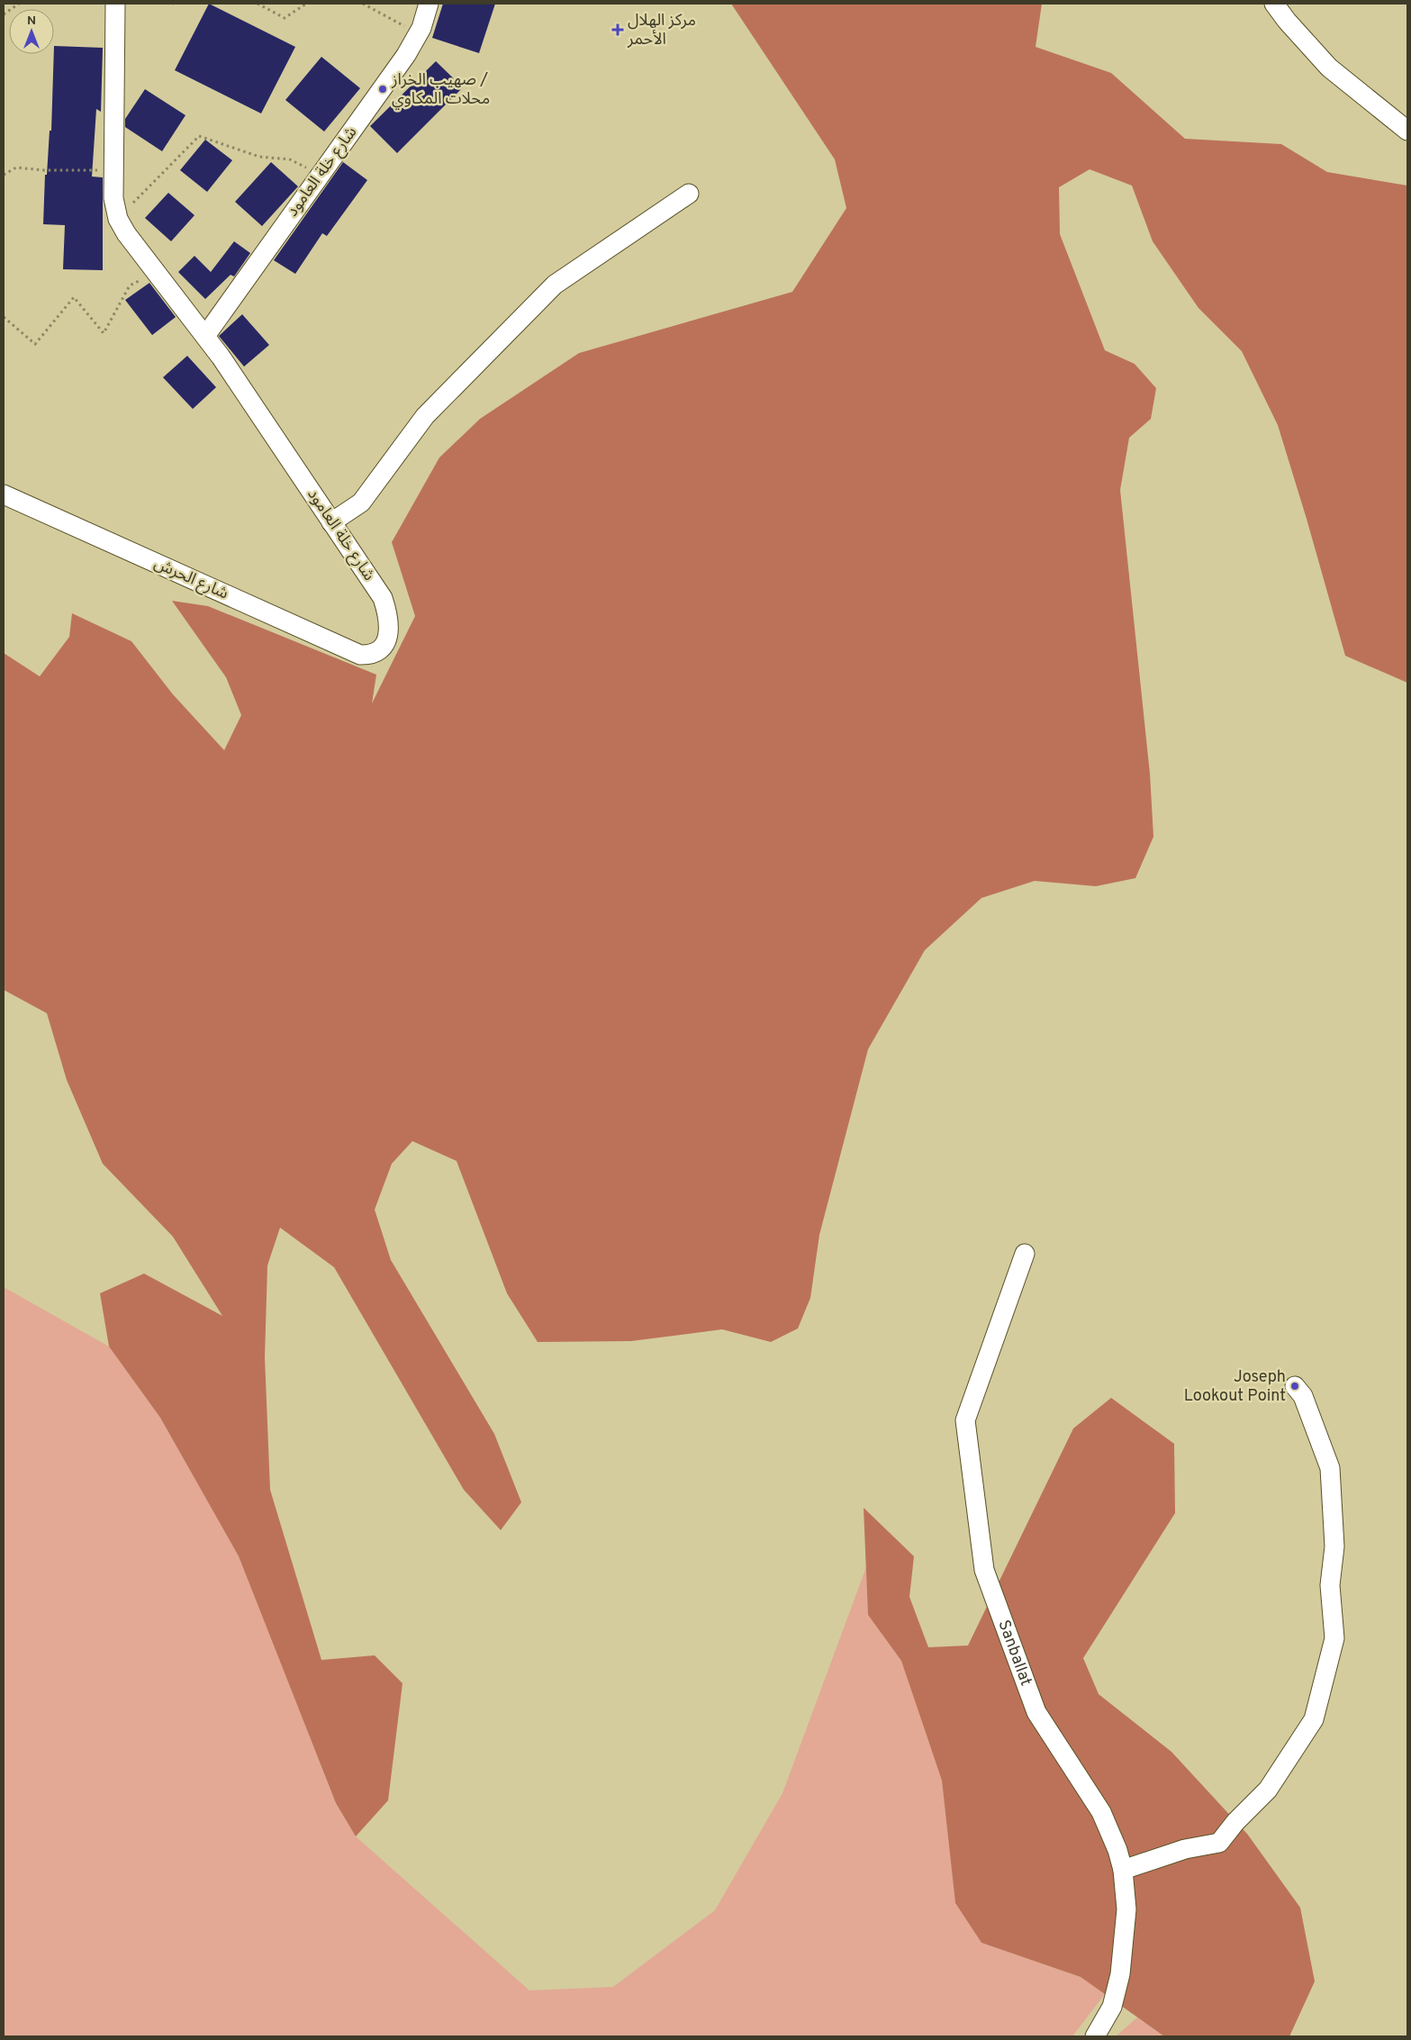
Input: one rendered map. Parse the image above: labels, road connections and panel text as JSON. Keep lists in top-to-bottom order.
{
  "streets": {
    "street": ["شارع خلة العامود", "شارع الحرش", "Sanballat"]
  },
  "crossings": [
    ["شارع خلة العامود", "شارع الحرش"]
  ],
  "places": {
    "health": ["مركز الهلال الأحمر"],
    "other": ["صهيب الخراز / محلات المكاوي", "Joseph Lookout Point"]
  },
  "north": "top"
}
